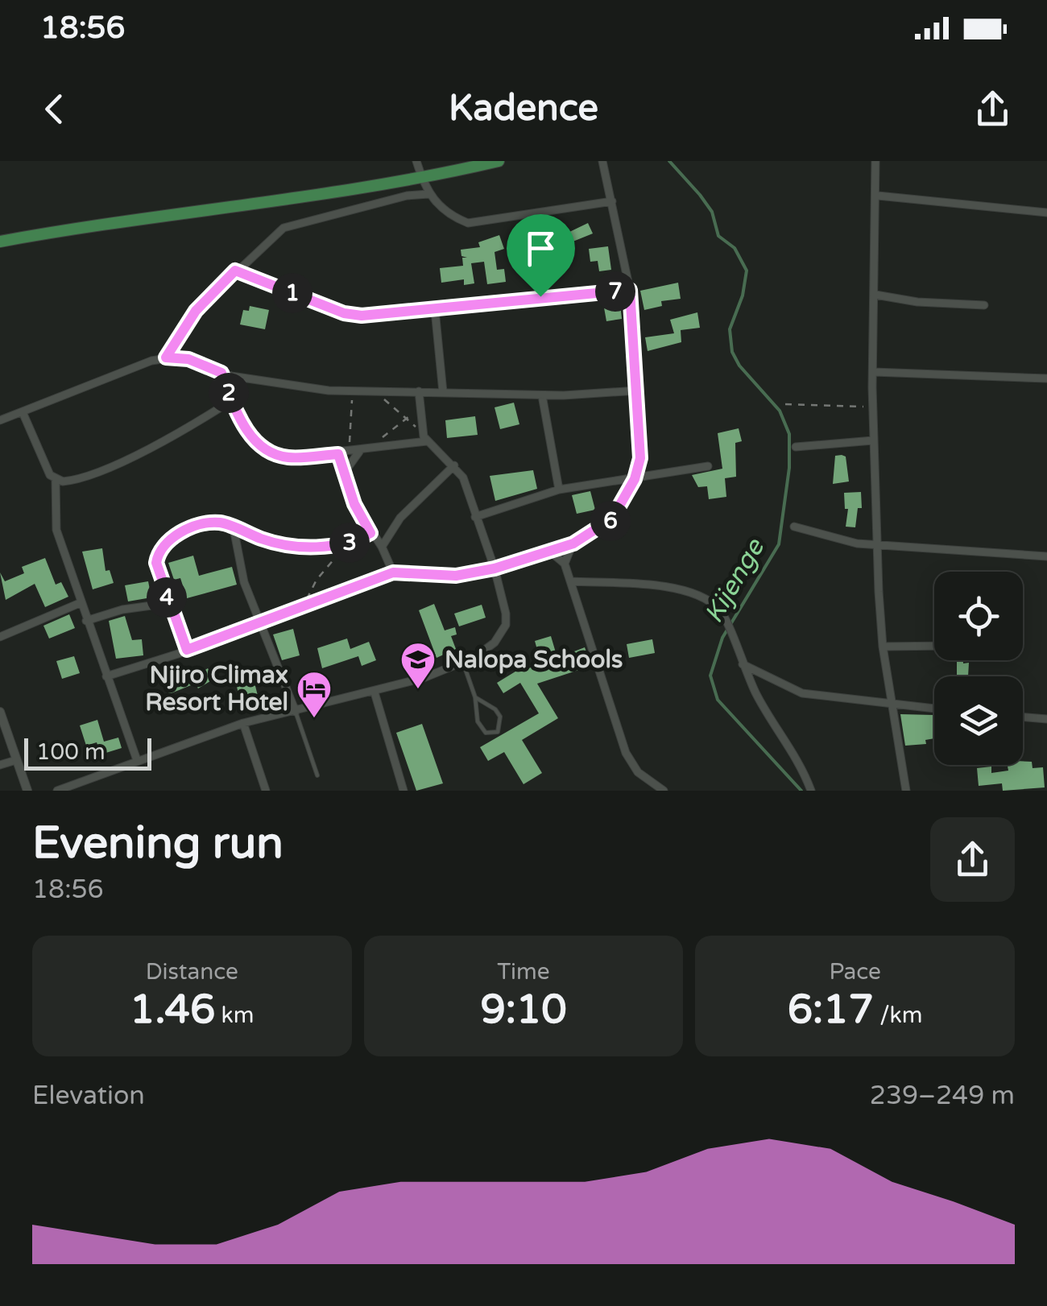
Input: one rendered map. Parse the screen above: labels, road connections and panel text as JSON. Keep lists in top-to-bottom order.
{
  "water": ["Kijenge"],
  "places": {
    "school or university": ["Nalopa Schools"],
    "hotel": ["Njiro Climax Resort Hotel"]
  },
  "scale_bar": "100 m",
  "page": {
    "status": "18:56",
    "header": "Kadence",
    "pins": [
      "7",
      "1",
      "2",
      "6",
      "3",
      "4"
    ],
    "scale": "100 m",
    "heading": ["Evening run", "18:56"],
    "stats": [
      ["Distance", "1.46 km"],
      ["Time", "9:10"],
      ["Pace", "6:17 /km"]
    ],
    "chart": ["Elevation", "239–249 m"]
  }
}
